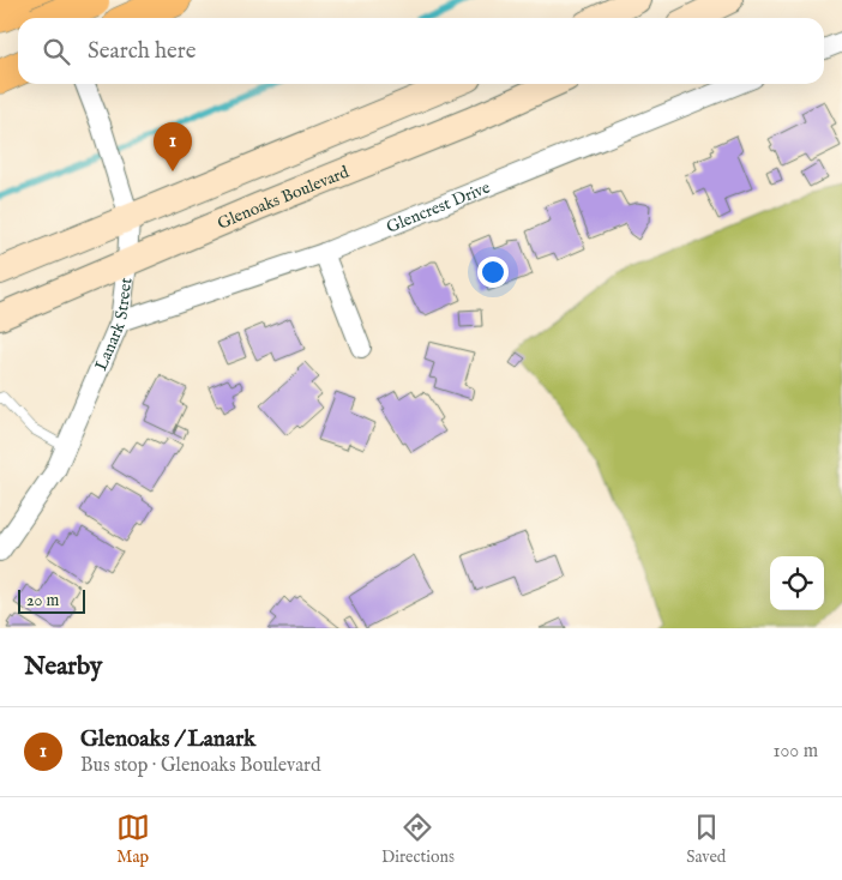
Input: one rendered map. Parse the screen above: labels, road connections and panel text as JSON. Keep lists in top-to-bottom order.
{
  "streets": {
    "main road": ["Glenoaks Boulevard"],
    "street": ["Glencrest Drive", "Lanark Street"]
  },
  "crossings": [
    ["Glenoaks Boulevard", "Lanark Street"],
    ["Glencrest Drive", "Lanark Street"]
  ],
  "scale_bar": "20 m",
  "page": {
    "search": "Search here",
    "pins": "1",
    "scale": "20 m",
    "heading": "Nearby",
    "list": [
      {
        "mark": "1",
        "name": "Glenoaks / Lanark",
        "note": "Bus stop · Glenoaks Boulevard",
        "value": "100 m"
      }
    ],
    "nav": ["Map", "Directions", "Saved"]
  }
}
